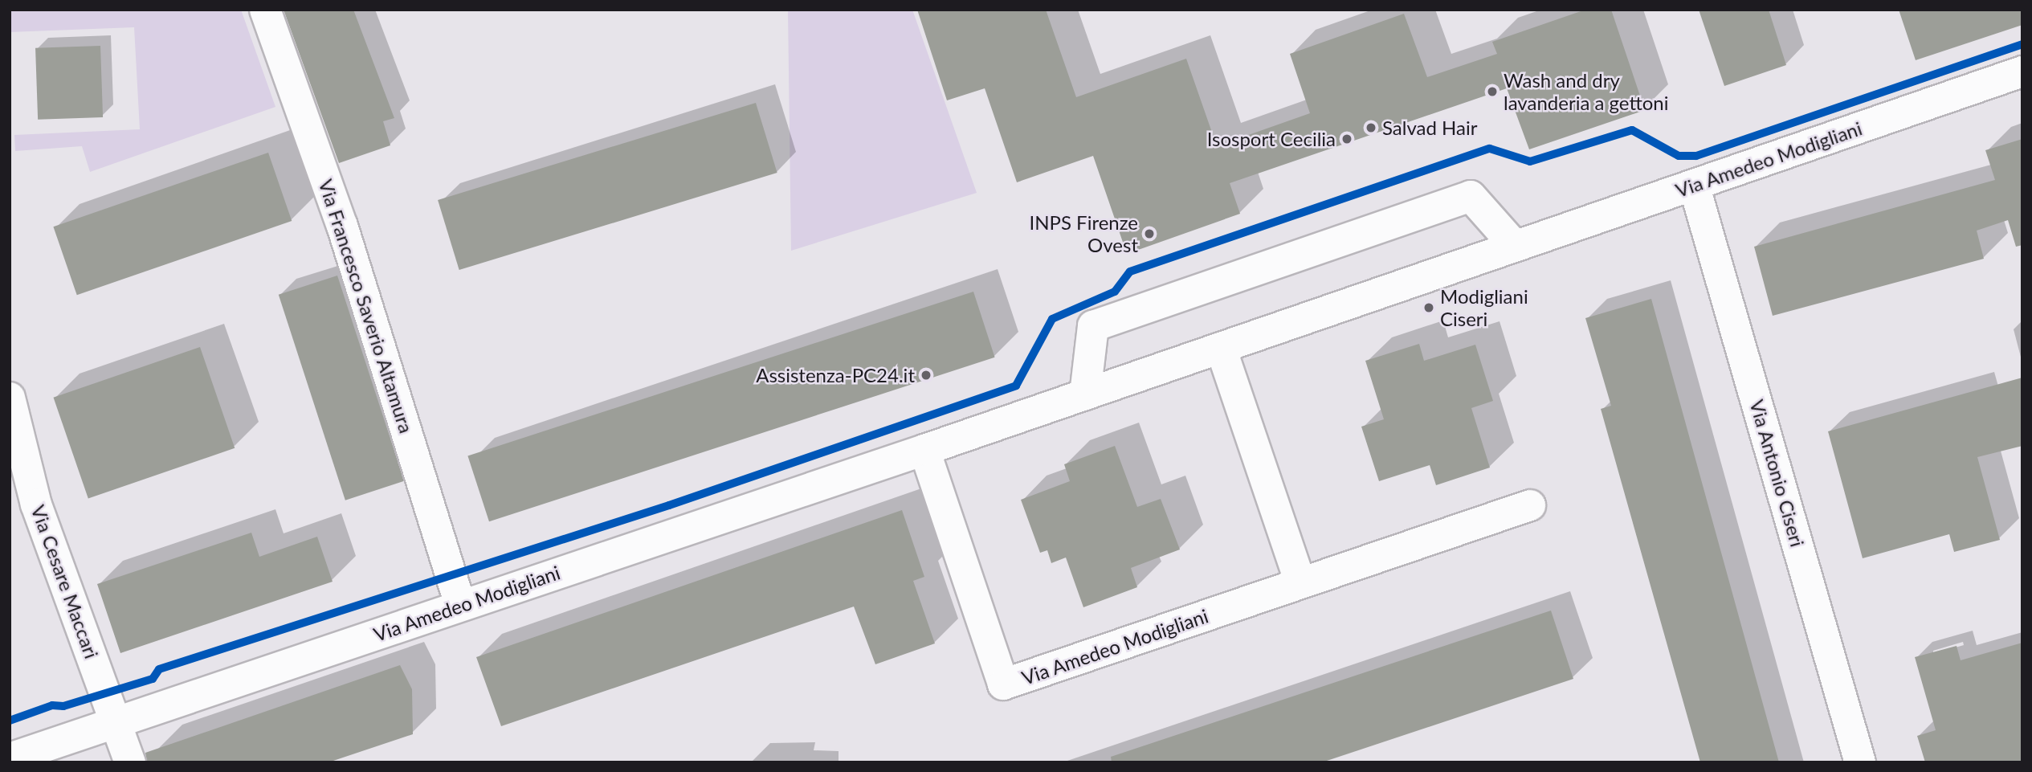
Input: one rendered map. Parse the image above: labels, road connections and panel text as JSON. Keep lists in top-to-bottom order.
{
  "streets": {
    "street": [
      "Via Amedeo Modigliani",
      "Via Francesco Saverio Altamura",
      "Via Antonio Ciseri",
      "Via Cesare Maccari"
    ]
  },
  "crossings": [
    ["Via Amedeo Modigliani", "Via Francesco Saverio Altamura"],
    ["Via Amedeo Modigliani", "Via Antonio Ciseri"],
    ["Via Amedeo Modigliani", "Via Cesare Maccari"]
  ],
  "places": [
    "Wash and dry lavanderia a gettoni",
    "Salvad Hair",
    "Isosport Cecilia",
    "INPS Firenze Ovest",
    "Modigliani Ciseri",
    "Assistenza-PC24.it"
  ]
}
